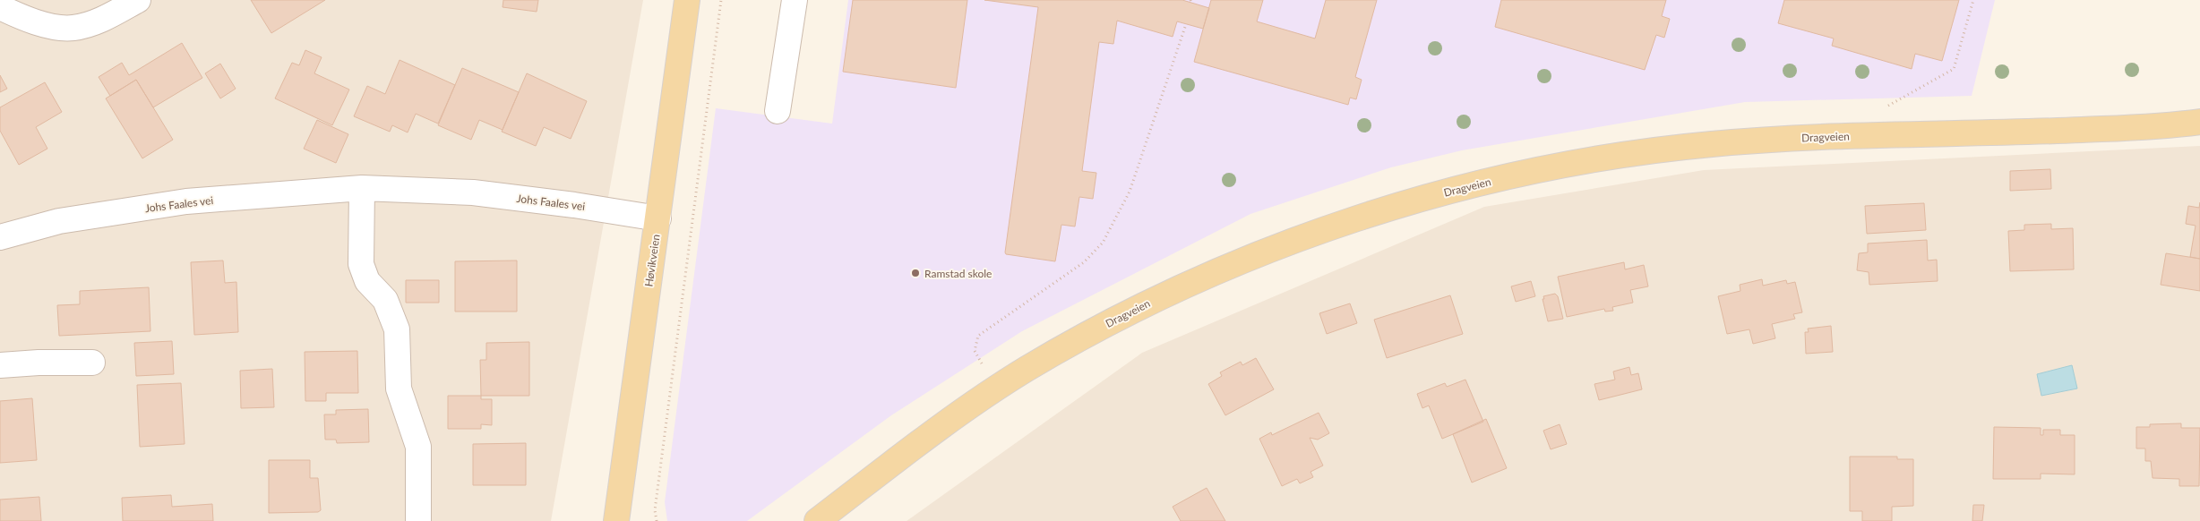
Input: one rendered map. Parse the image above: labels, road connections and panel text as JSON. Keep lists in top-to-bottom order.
{
  "streets": {
    "main road": ["Dragveien", "Høvikveien"],
    "street": ["Johs Faales vei"]
  },
  "crossings": [
    ["Johs Faales vei", "Høvikveien"]
  ],
  "places": ["Ramstad skole"]
}
